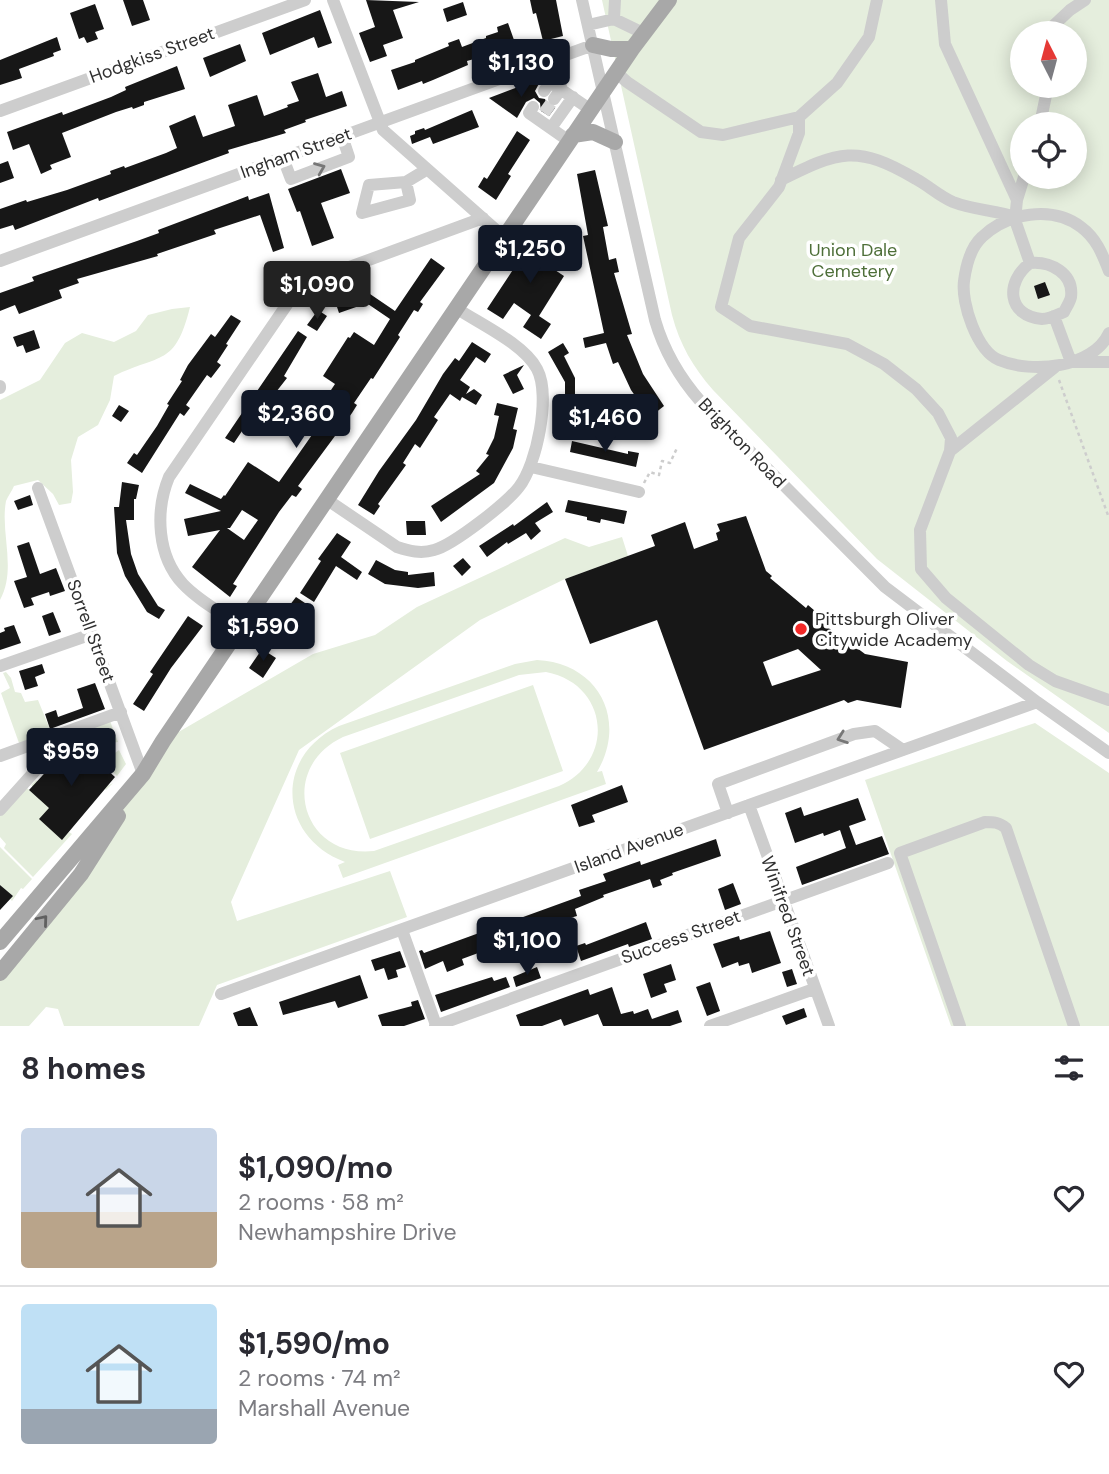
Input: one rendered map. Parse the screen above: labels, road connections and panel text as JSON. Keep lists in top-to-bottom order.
{
  "streets": {
    "street": [
      "Hodgkiss Street",
      "Ingham Street",
      "Brighton Road",
      "Sorrell Street",
      "Island Avenue",
      "Winifred Street",
      "Success Street"
    ]
  },
  "crossings": [
    ["Ingham Street", "Brighton Road"],
    ["Brighton Road", "Island Avenue"],
    ["Island Avenue", "Winifred Street"],
    ["Winifred Street", "Success Street"]
  ],
  "parks": ["Union Dale Cemetery"],
  "places": ["Pittsburgh Oliver Citywide Academy"],
  "north": "top",
  "page": {
    "price": [
      "$1,130",
      "$1,250",
      "$1,090",
      "$2,360",
      "$1,460",
      "$1,590",
      "$959",
      "$1,100"
    ],
    "heading": "8 homes",
    "list": [
      {
        "name": "$1,090/mo",
        "note": "2 rooms · 58 m² · Newhampshire Drive"
      },
      {
        "name": "$1,590/mo",
        "note": "2 rooms · 74 m² · Marshall Avenue"
      }
    ]
  }
}
